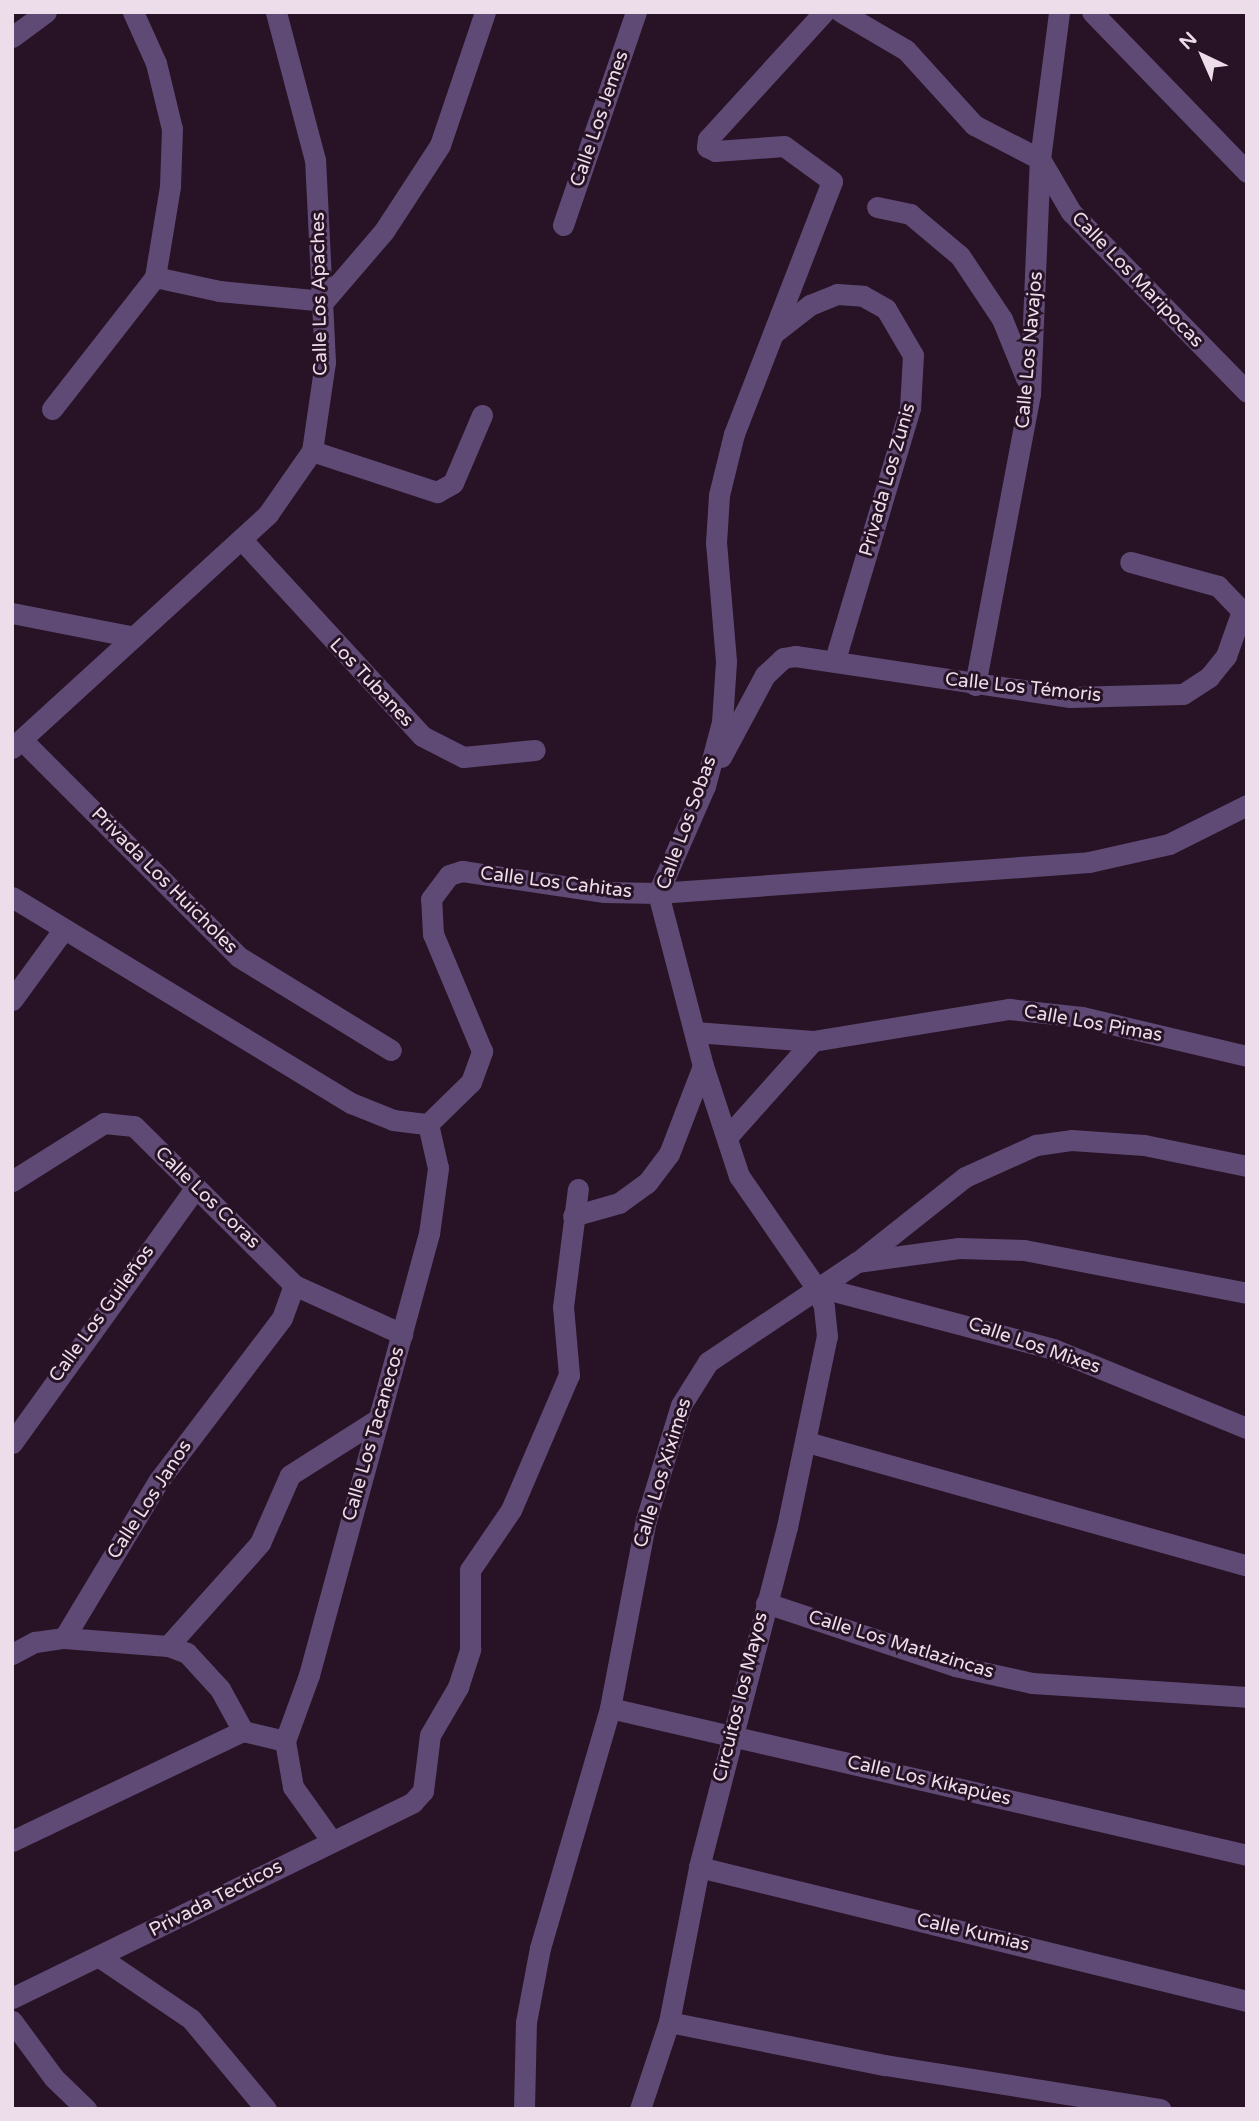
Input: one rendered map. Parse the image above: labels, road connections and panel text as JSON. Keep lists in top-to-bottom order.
{
  "streets": {
    "street": [
      "Calle Los Jemes",
      "Calle Los Maripocas",
      "Calle Los Apaches",
      "Calle Los Navajos",
      "Privada Los Zunis",
      "Los Tubanes",
      "Calle Los Témoris",
      "Calle Los Sobas",
      "Privada Los Huicholes",
      "Calle Los Cahitas",
      "Calle Los Pimas",
      "Calle Los Coras",
      "Calle Los Guileños",
      "Calle Los Mixes",
      "Calle Los Tacanecos",
      "Calle Los Xiximes",
      "Calle Los Janos",
      "Calle Los Matlazincas",
      "Circuitos los Mayos",
      "Calle Los Kikapúes",
      "Privada Tecticos",
      "Calle Kumias"
    ]
  },
  "crossings": [
    ["Calle Los Maripocas", "Calle Los Navajos"],
    ["Calle Los Apaches", "Los Tubanes"],
    ["Calle Los Apaches", "Privada Los Huicholes"],
    ["Calle Los Navajos", "Calle Los Témoris"],
    ["Privada Los Zunis", "Calle Los Témoris"],
    ["Privada Los Zunis", "Calle Los Sobas"],
    ["Calle Los Témoris", "Calle Los Sobas"],
    ["Calle Los Sobas", "Calle Los Cahitas"],
    ["Calle Los Sobas", "Calle Los Pimas"],
    ["Calle Los Sobas", "Calle Los Mixes"],
    ["Calle Los Sobas", "Calle Los Xiximes"],
    ["Calle Los Sobas", "Circuitos los Mayos"],
    ["Calle Los Cahitas", "Calle Los Tacanecos"],
    ["Calle Los Coras", "Calle Los Guileños"],
    ["Calle Los Coras", "Calle Los Tacanecos"],
    ["Calle Los Coras", "Calle Los Janos"],
    ["Calle Los Mixes", "Calle Los Xiximes"],
    ["Calle Los Mixes", "Circuitos los Mayos"],
    ["Calle Los Tacanecos", "Privada Tecticos"],
    ["Calle Los Xiximes", "Circuitos los Mayos"],
    ["Calle Los Xiximes", "Calle Los Kikapúes"],
    ["Calle Los Matlazincas", "Circuitos los Mayos"],
    ["Circuitos los Mayos", "Calle Los Kikapúes"],
    ["Circuitos los Mayos", "Calle Kumias"]
  ],
  "north": "top left"
}
